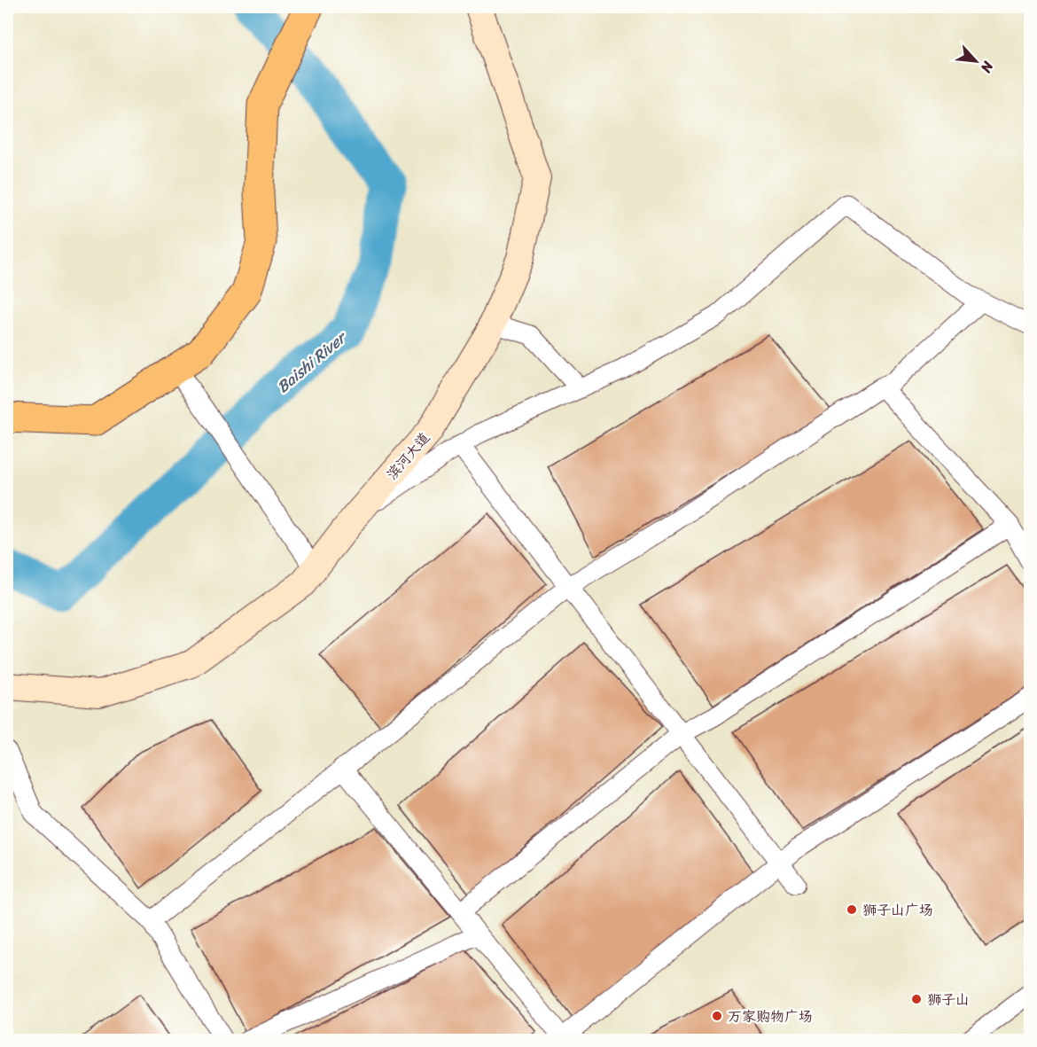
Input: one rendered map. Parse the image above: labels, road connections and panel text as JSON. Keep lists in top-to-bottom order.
{
  "streets": {
    "main road": ["滨河大道"]
  },
  "water": ["Baishi River"],
  "places": ["狮子山广场", "狮子山", "万家购物广场"],
  "north": "bottom right"
}
